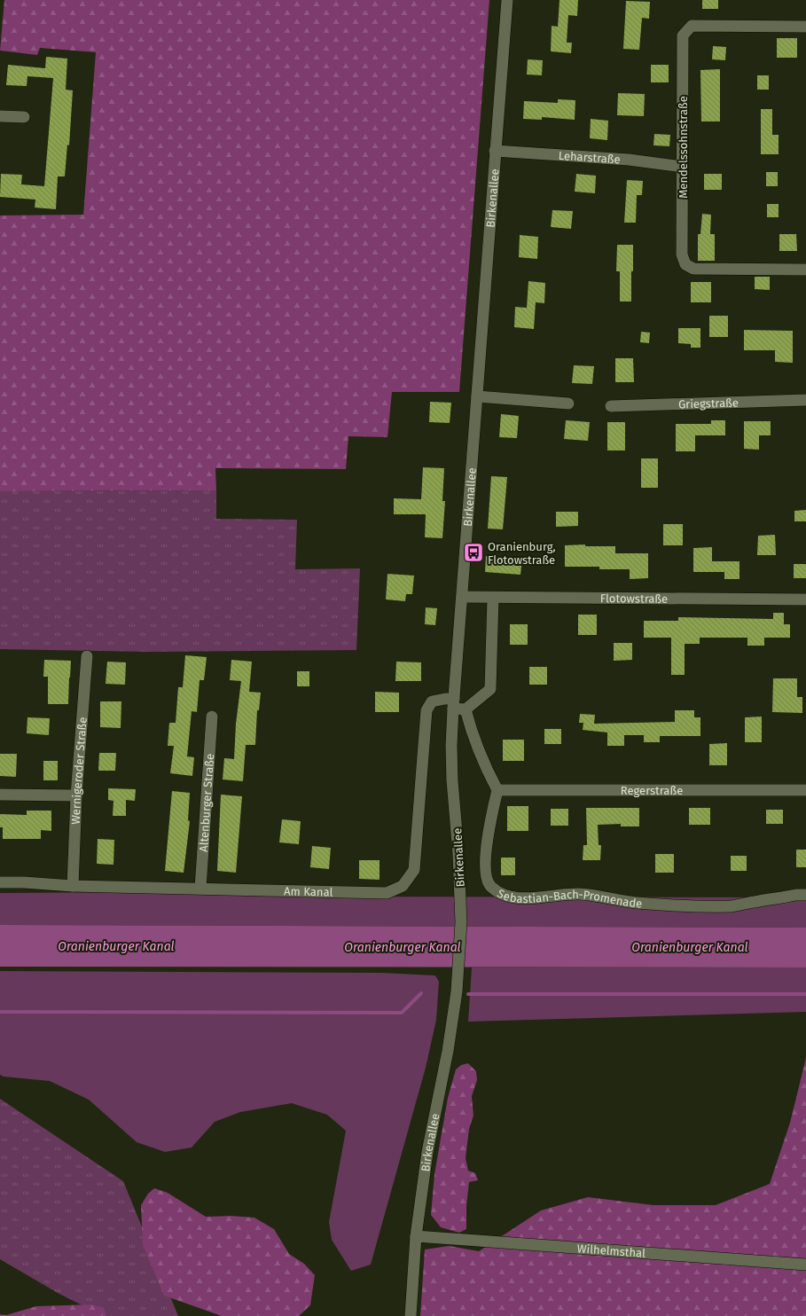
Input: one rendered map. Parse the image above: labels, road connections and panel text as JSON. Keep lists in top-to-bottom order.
{
  "streets": {
    "street": [
      "Mendelssohnstraße",
      "Leharstraße",
      "Birkenallee",
      "Griegstraße",
      "Flotowstraße",
      "Wernigeroder Straße",
      "Regerstraße",
      "Altenburger Straße",
      "Am Kanal",
      "Sebastian-Bach-Promenade",
      "Wilhelmsthal"
    ]
  },
  "crossings": [
    ["Mendelssohnstraße", "Leharstraße"],
    ["Leharstraße", "Birkenallee"],
    ["Birkenallee", "Flotowstraße"],
    ["Birkenallee", "Am Kanal"],
    ["Birkenallee", "Wilhelmsthal"],
    ["Wernigeroder Straße", "Am Kanal"],
    ["Regerstraße", "Sebastian-Bach-Promenade"],
    ["Altenburger Straße", "Am Kanal"]
  ],
  "water": ["Oranienburger Kanal"],
  "places": {
    "bus stop": ["Oranienburg, Flotowstraße"]
  }
}
